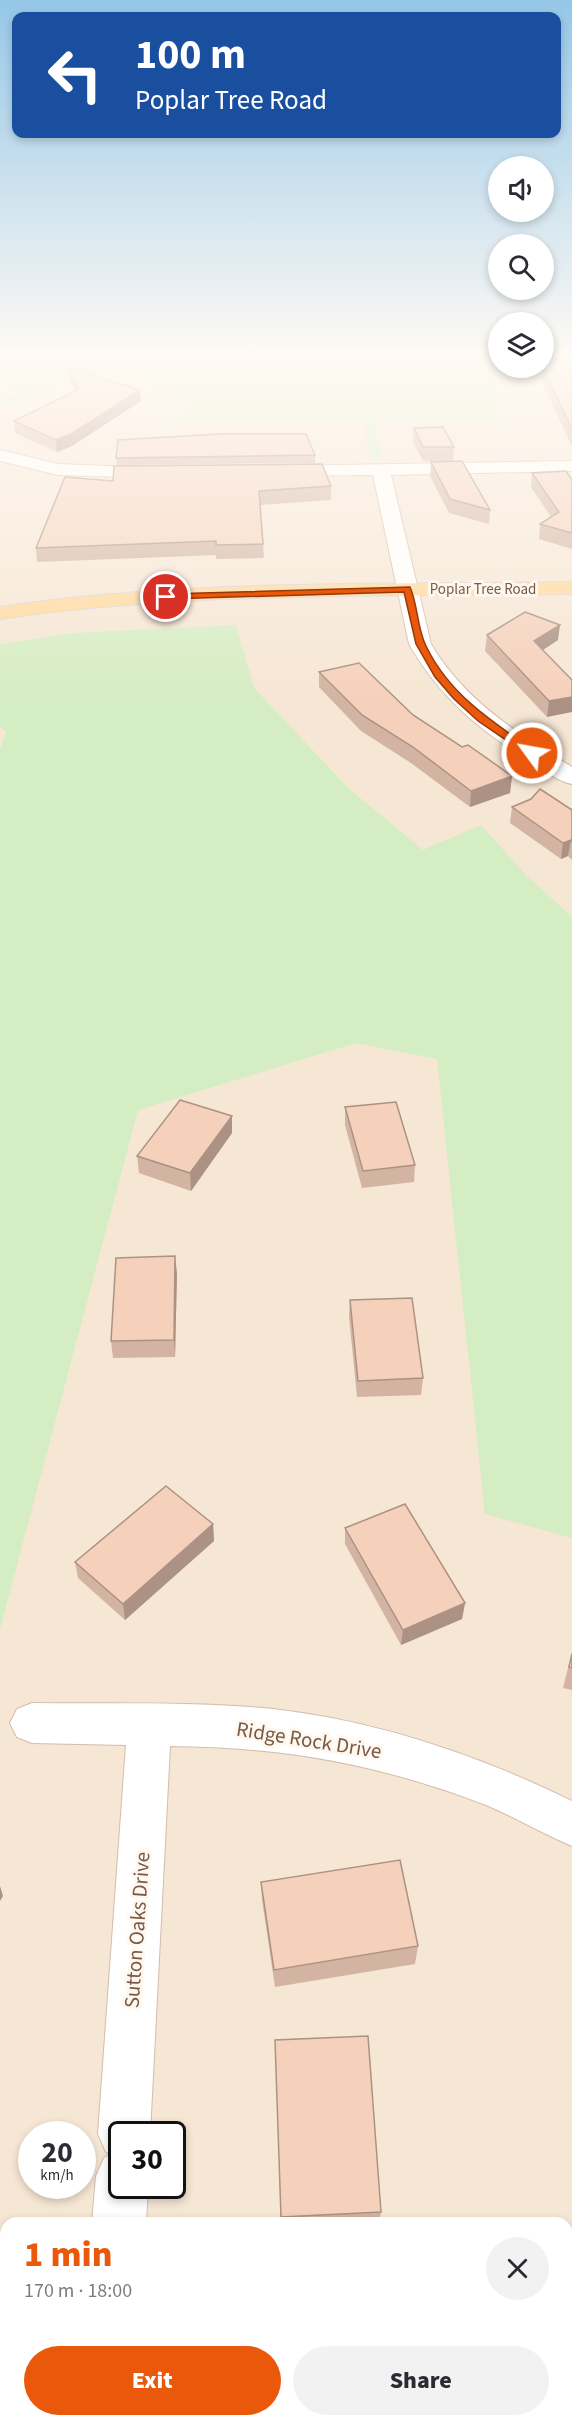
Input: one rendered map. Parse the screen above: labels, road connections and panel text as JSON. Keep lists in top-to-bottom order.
{
  "streets": {
    "main road": ["Poplar Tree Road"],
    "street": ["Ridge Rock Drive", "Sutton Oaks Drive"]
  },
  "crossings": [
    ["Ridge Rock Drive", "Sutton Oaks Drive"]
  ],
  "page": {
    "turn": ["100 m", "Poplar Tree Road"],
    "speed": "20 km/h",
    "limit": "30",
    "heading": ["1 min", "170 m · 18:00"],
    "buttons": ["Exit", "Share"]
  }
}
